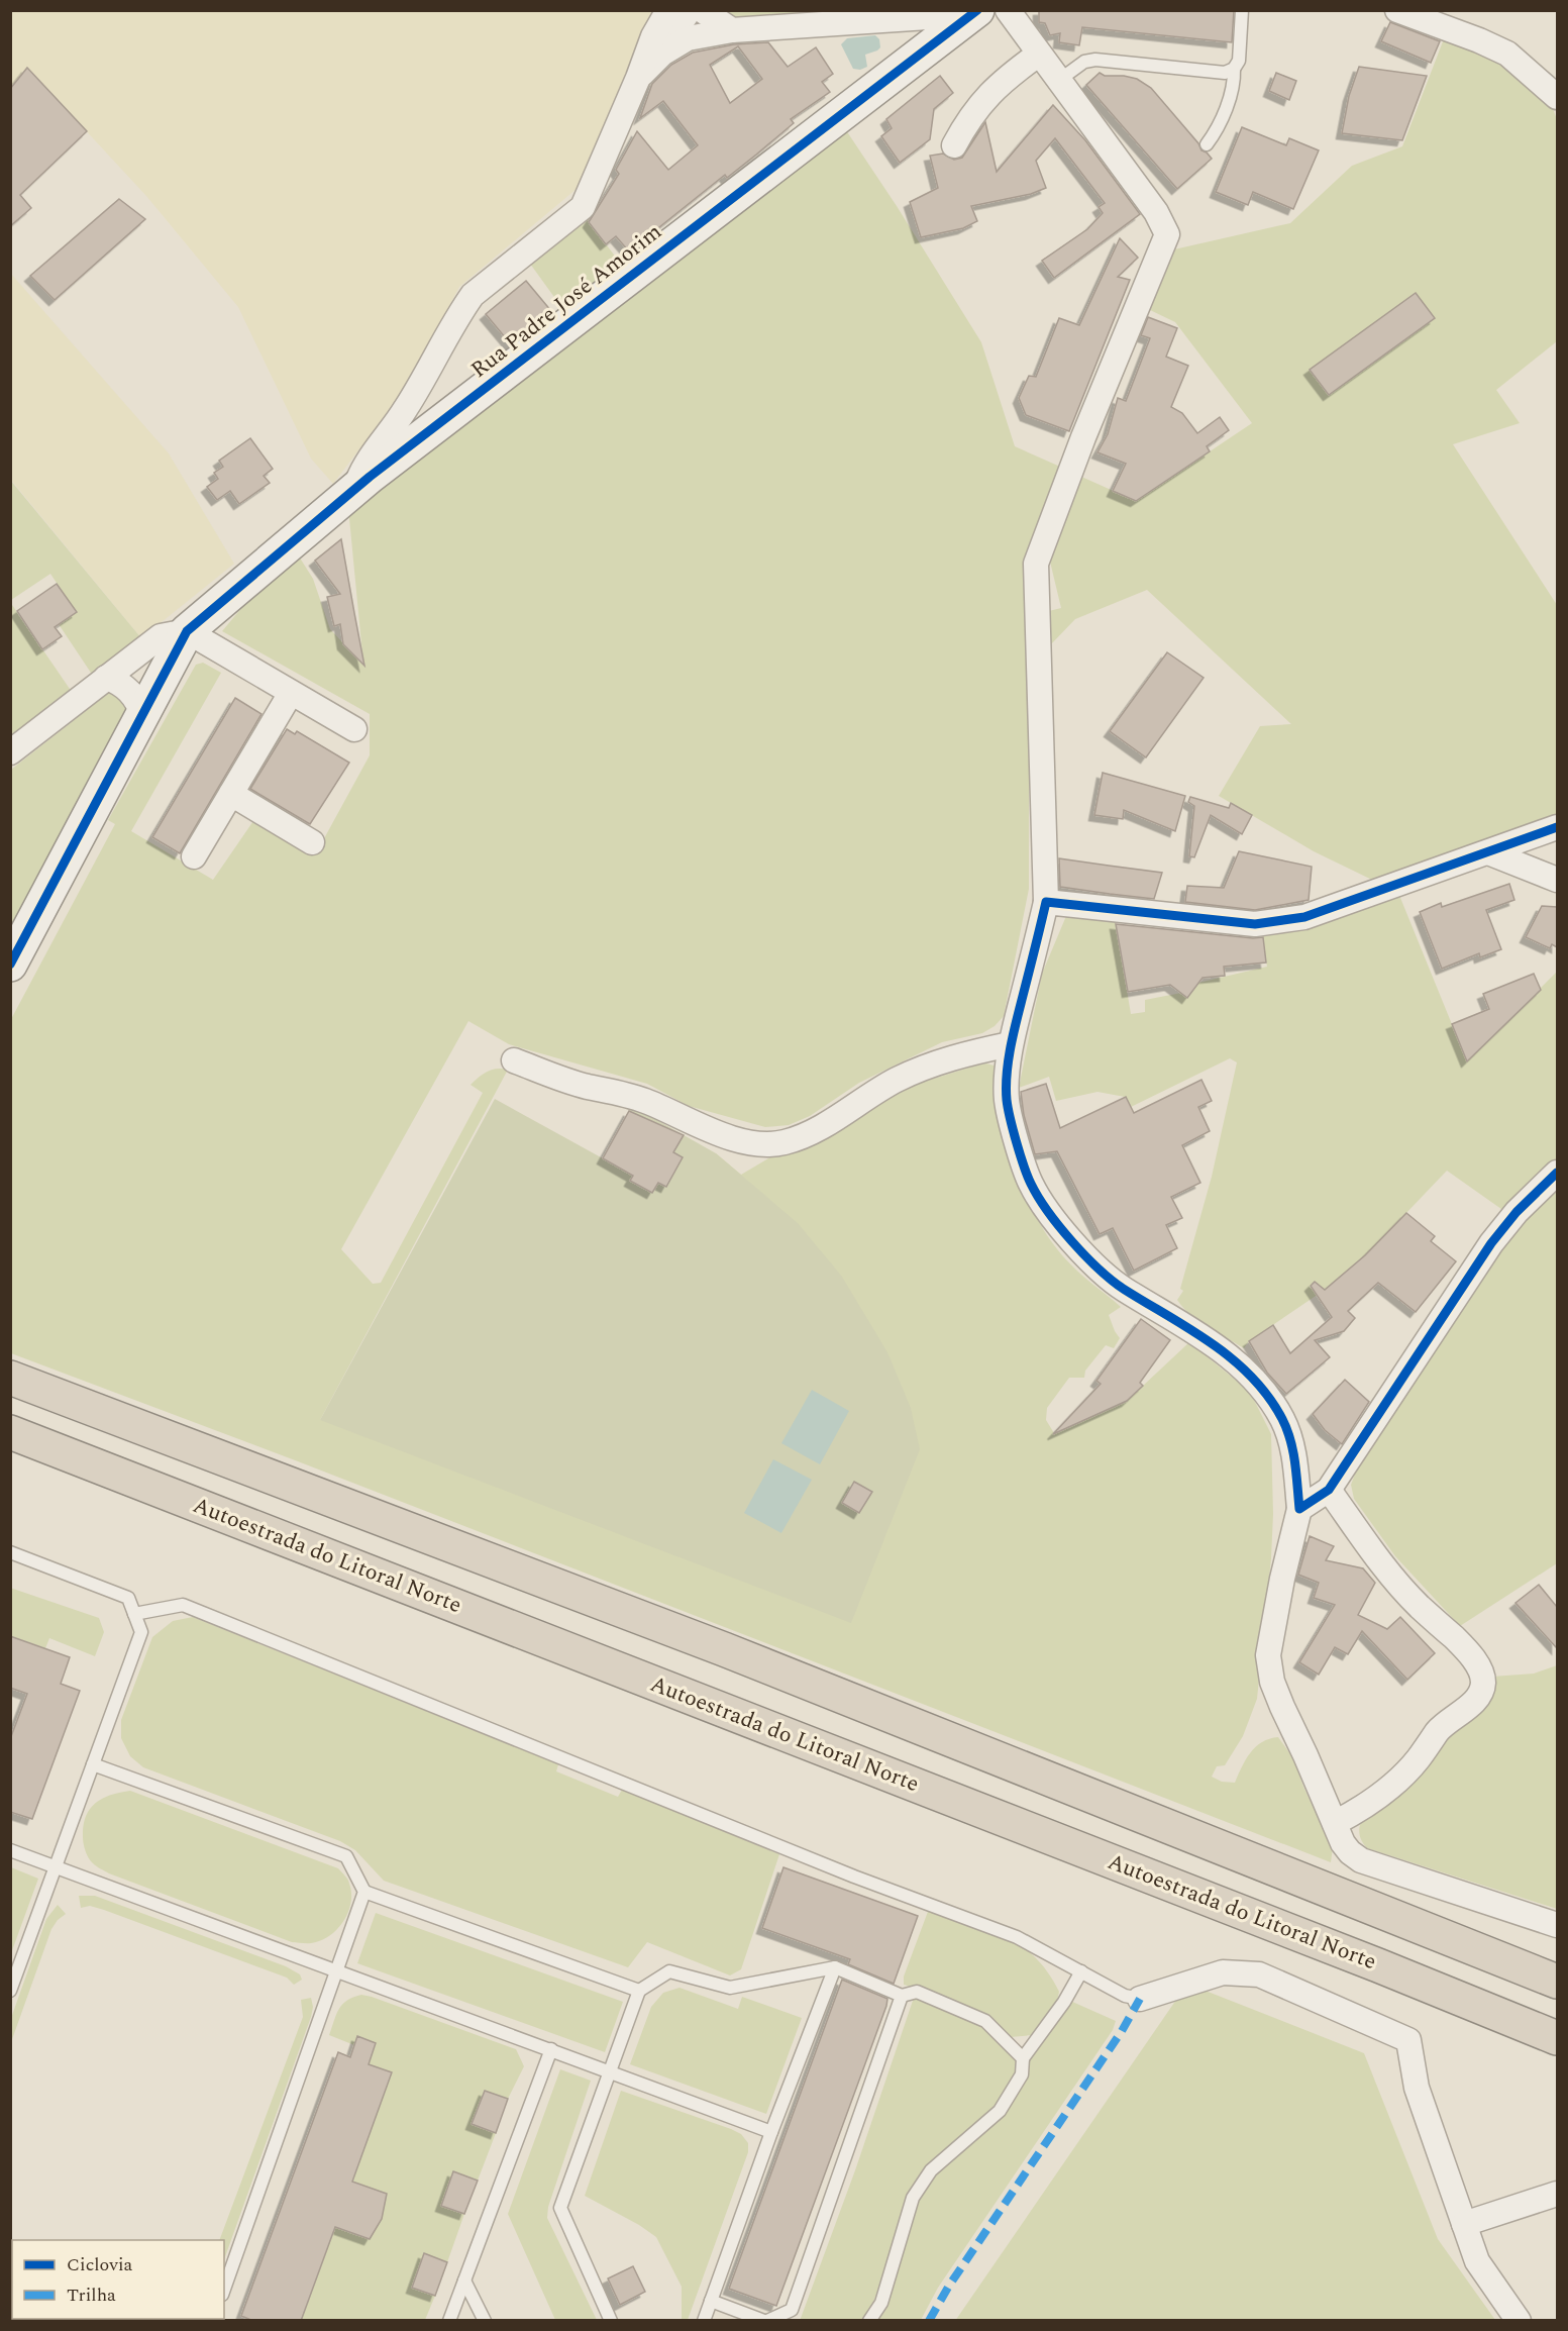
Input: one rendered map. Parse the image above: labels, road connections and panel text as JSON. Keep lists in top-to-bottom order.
{
  "streets": {
    "highway": ["Autoestrada do Litoral Norte"],
    "street": ["Rua Padre José Amorim"]
  },
  "legend": ["Ciclovia", "Trilha"]
}
